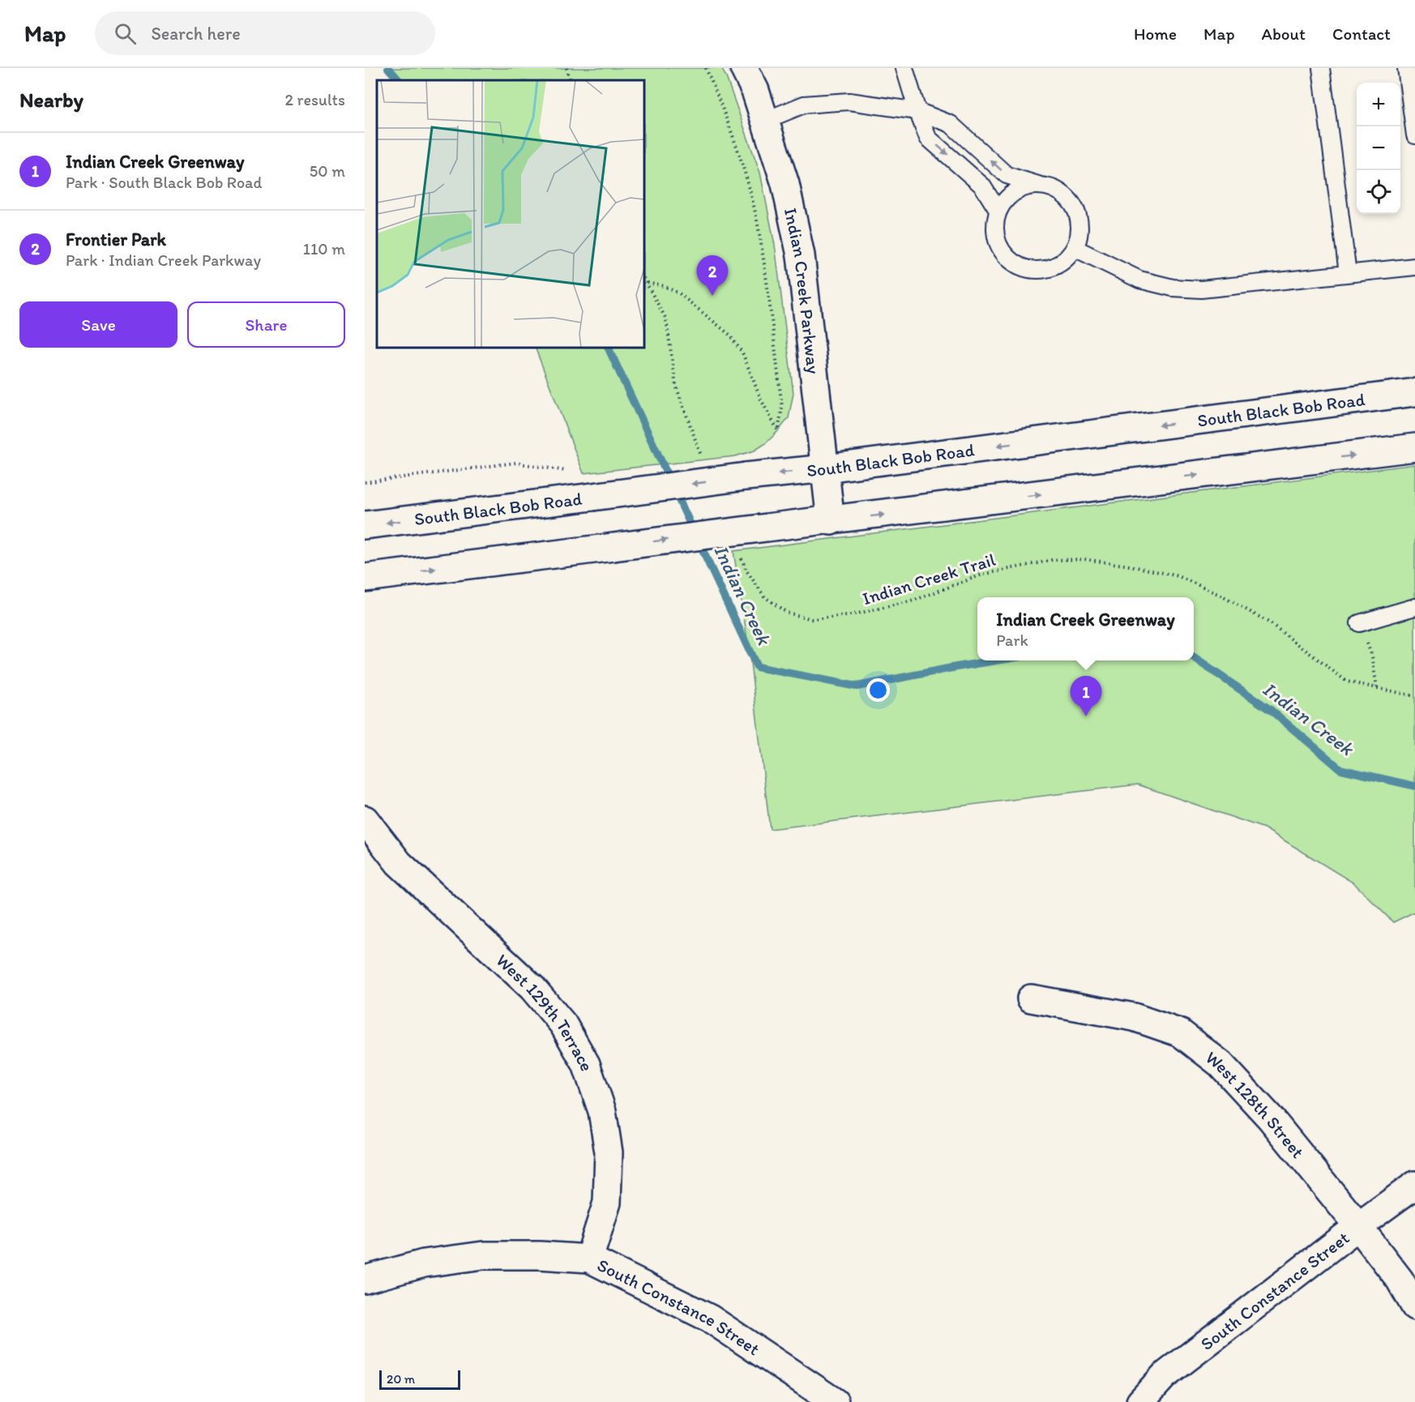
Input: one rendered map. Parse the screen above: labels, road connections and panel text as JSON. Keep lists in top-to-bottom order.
{
  "streets": {
    "street": [
      "Indian Creek Parkway",
      "South Black Bob Road",
      "West 129th Terrace",
      "West 128th Street",
      "South Constance Street"
    ],
    "path": ["Indian Creek Trail"]
  },
  "crossings": [
    ["Indian Creek Parkway", "South Black Bob Road"],
    ["West 129th Terrace", "South Constance Street"],
    ["West 128th Street", "South Constance Street"]
  ],
  "water": ["Indian Creek"],
  "scale_bar": "20 m",
  "page": {
    "header": "Map",
    "search": "Search here",
    "nav": [
      "Home",
      "Map",
      "About",
      "Contact"
    ],
    "heading": ["Nearby", "2 results"],
    "map_buttons": ["+", "−"],
    "list": [
      {
        "mark": "1",
        "name": "Indian Creek Greenway",
        "note": "Park · South Black Bob Road",
        "value": "50 m"
      },
      {
        "mark": "2",
        "name": "Frontier Park",
        "note": "Park · Indian Creek Parkway",
        "value": "110 m"
      }
    ],
    "pins": ["2", "1"],
    "buttons": ["Save", "Share"],
    "popup": ["Indian Creek Greenway", "Park"],
    "scale": "20 m"
  }
}
